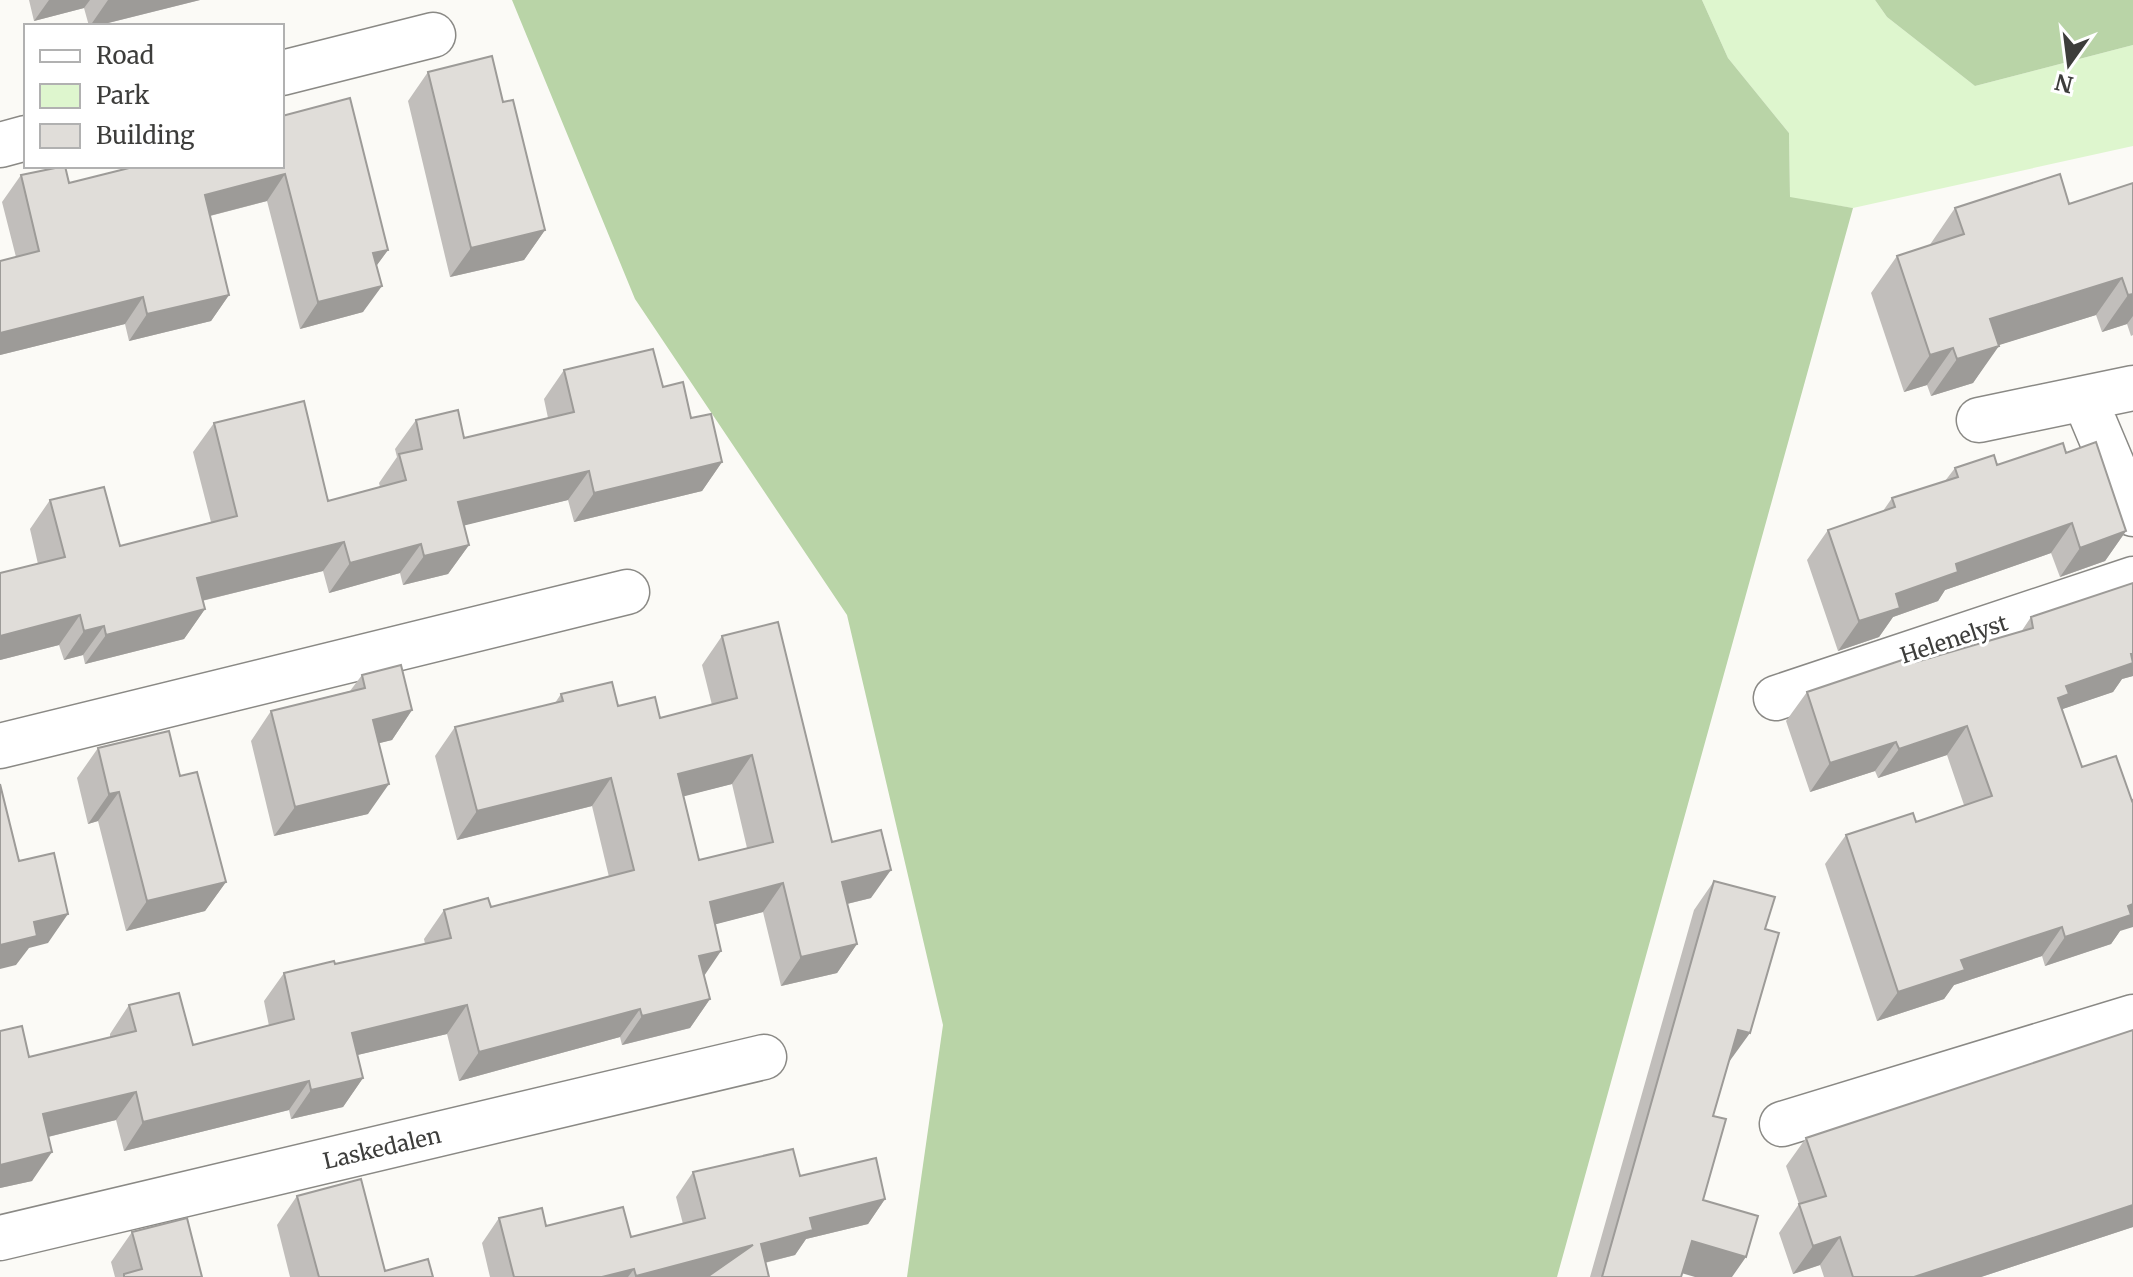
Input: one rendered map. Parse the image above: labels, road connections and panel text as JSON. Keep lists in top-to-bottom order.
{
  "streets": {
    "street": ["Helenelyst", "Laskedalen"]
  },
  "legend": ["Road", "Park", "Building"],
  "north": "bottom"
}
